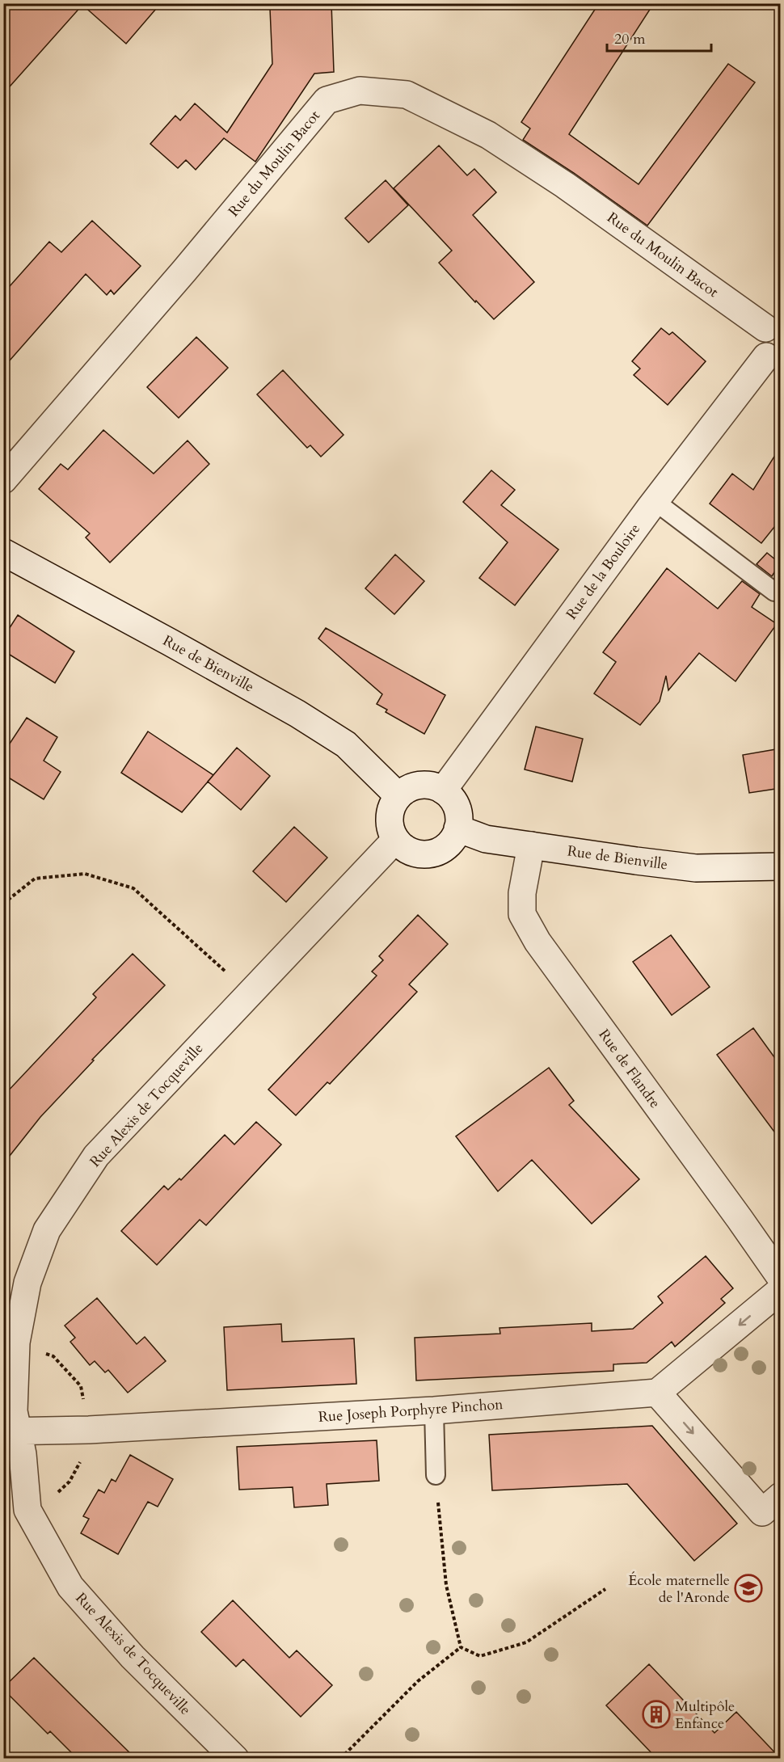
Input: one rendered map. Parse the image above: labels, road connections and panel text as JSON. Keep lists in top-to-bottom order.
{
  "streets": {
    "street": [
      "Rue du Moulin Bacot",
      "Rue de la Bouloire",
      "Rue de Bienville",
      "Rue de Flandre",
      "Rue Alexis de Tocqueville",
      "Rue Joseph Porphyre Pinchon"
    ]
  },
  "crossings": [
    ["Rue de la Bouloire", "Rue de Bienville"],
    ["Rue de la Bouloire", "Rue Alexis de Tocqueville"],
    ["Rue de Bienville", "Rue de Flandre"],
    ["Rue de Bienville", "Rue Alexis de Tocqueville"],
    ["Rue Alexis de Tocqueville", "Rue Joseph Porphyre Pinchon"]
  ],
  "places": {
    "school or university": ["École maternelle de l'Aronde"],
    "building": ["Multipôle Enfance"]
  },
  "scale_bar": "20 m"
}
